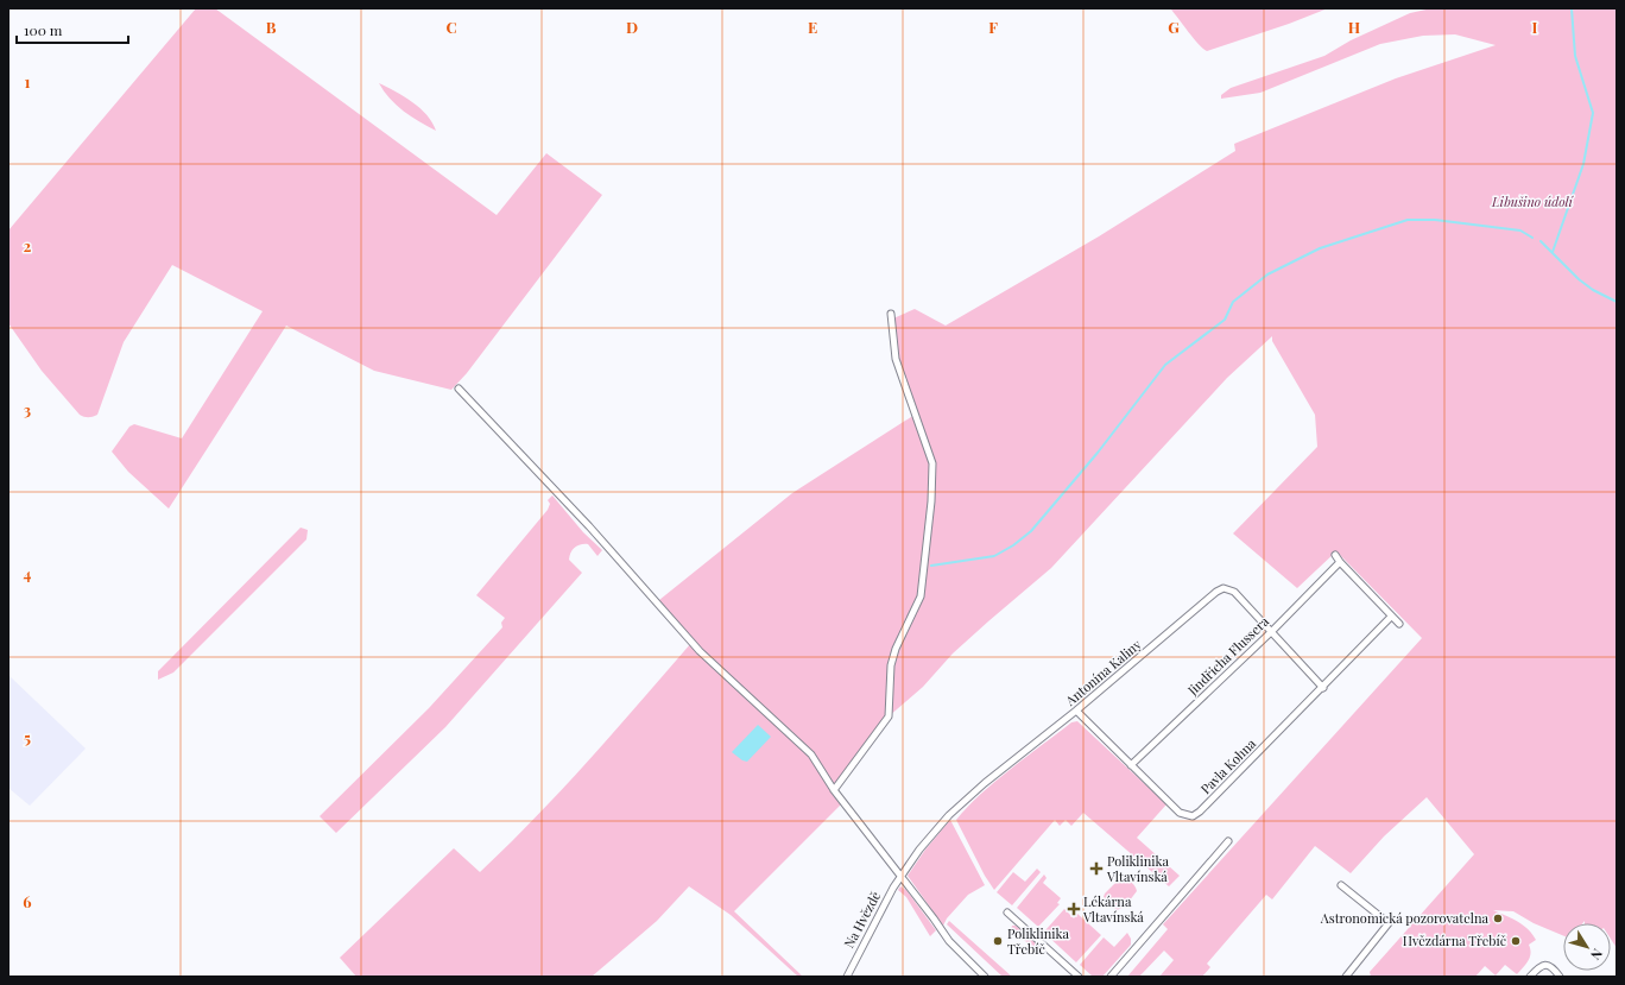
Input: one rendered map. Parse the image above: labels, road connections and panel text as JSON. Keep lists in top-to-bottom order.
{
  "streets": {
    "street": [
      "Jindřicha Flussera",
      "Antonína Kaliny",
      "Pavla Kohna",
      "Na Hvězdě"
    ]
  },
  "crossings": [
    ["Jindřicha Flussera", "Antonína Kaliny"],
    ["Jindřicha Flussera", "Pavla Kohna"],
    ["Antonína Kaliny", "Pavla Kohna"],
    ["Antonína Kaliny", "Na Hvězdě"]
  ],
  "parks": ["Libušino údolí"],
  "places": {
    "health": ["Poliklinika Vltavínská", "Lékárna Vltavínská"],
    "other": ["Astronomická pozorovatelna", "Poliklinika Třebíč", "Hvězdárna Třebíč"]
  },
  "scale_bar": "100 m",
  "north": "bottom right",
  "grid": {
    "columns": [
      "B",
      "C",
      "D",
      "E",
      "F",
      "G",
      "H",
      "I"
    ],
    "rows": [
      "1",
      "2",
      "3",
      "4",
      "5",
      "6"
    ]
  }
}
